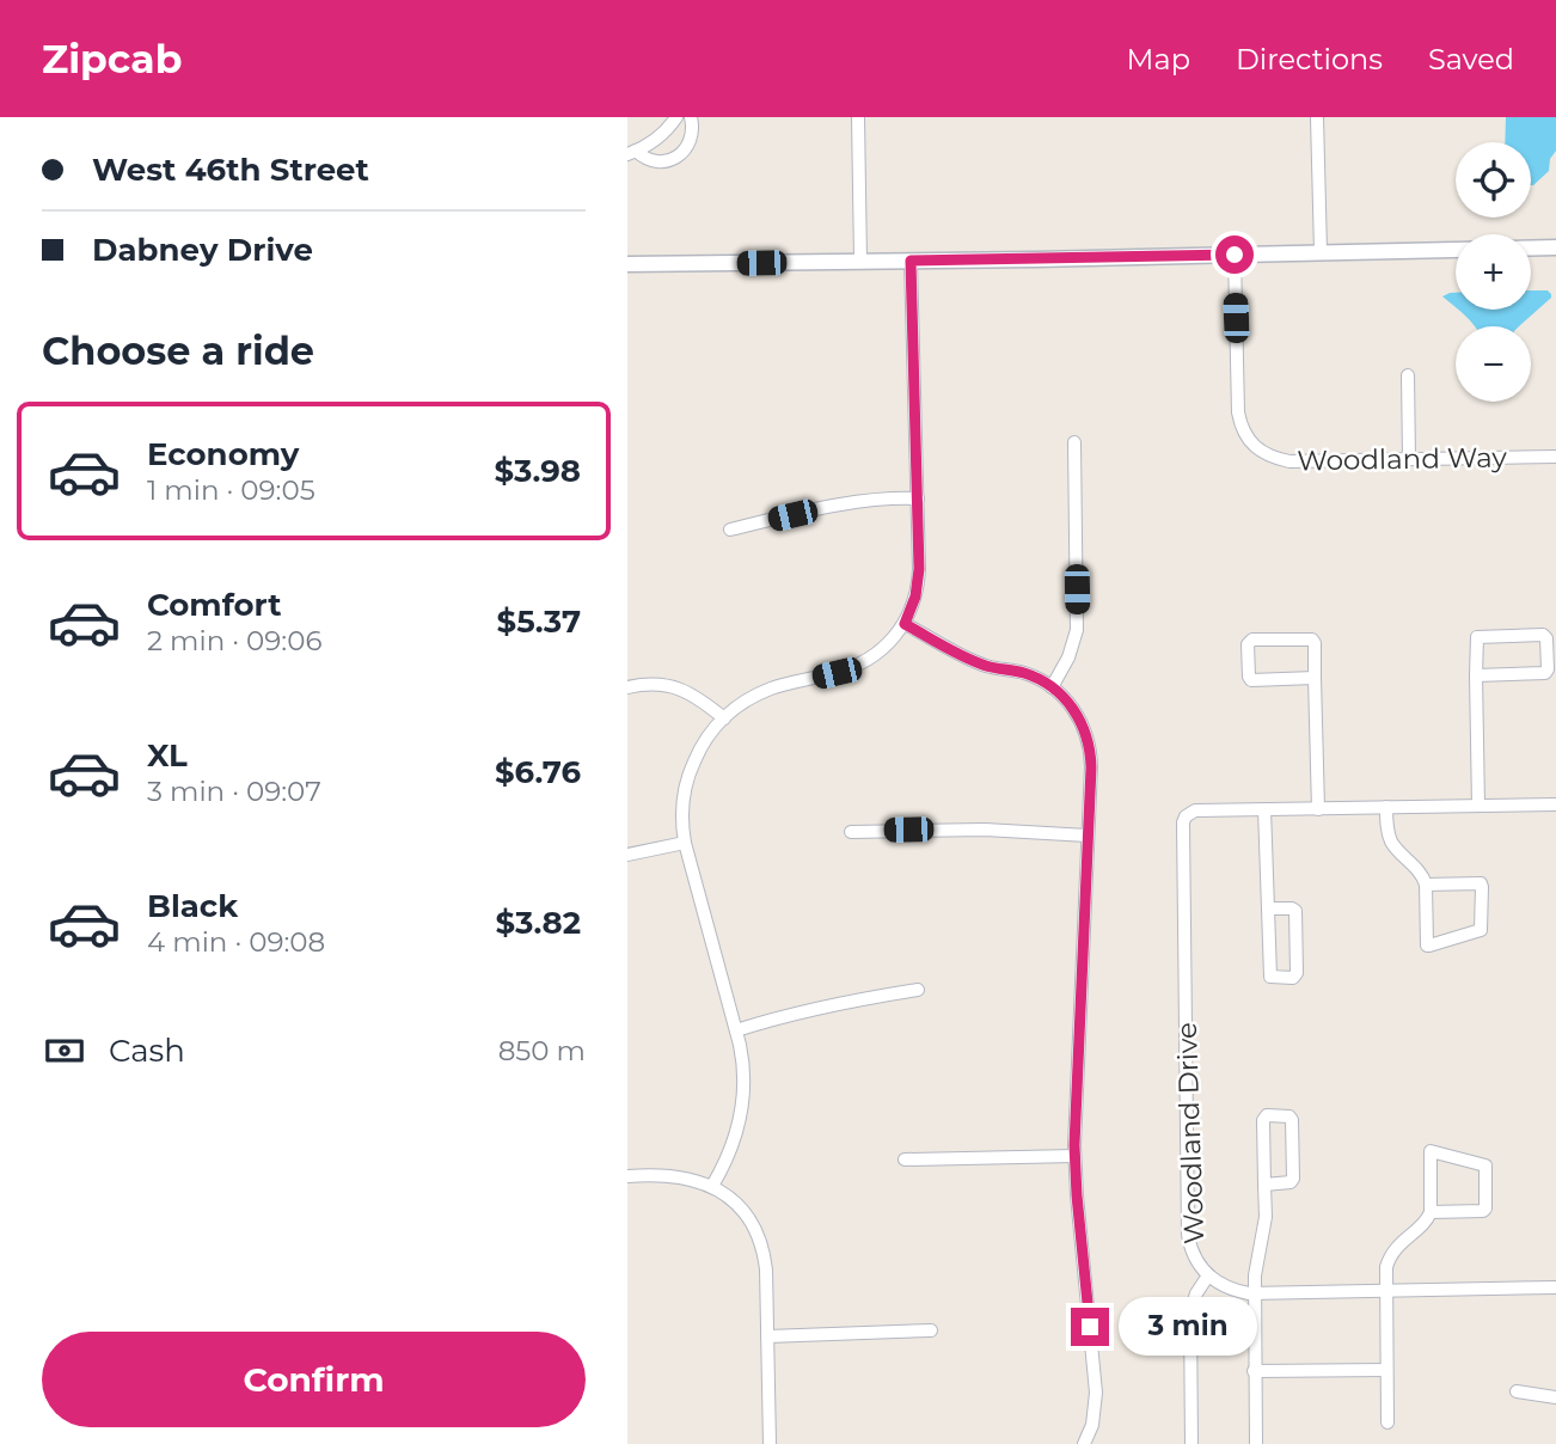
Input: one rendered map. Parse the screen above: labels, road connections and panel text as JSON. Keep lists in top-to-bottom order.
{
  "streets": {
    "street": ["Woodland Way", "Woodland Drive"]
  },
  "page": {
    "header": "Zipcab",
    "nav": ["Map", "Directions", "Saved"],
    "banner": ["West 46th Street", "Dabney Drive"],
    "map_buttons": ["+", "−"],
    "heading": "Choose a ride",
    "list": [
      {
        "name": "Economy",
        "note": "1 min · 09:05",
        "value": "$3.98"
      },
      {
        "name": "Comfort",
        "note": "2 min · 09:06",
        "value": "$5.37"
      },
      {
        "name": "XL",
        "note": "3 min · 09:07",
        "value": "$6.76"
      },
      {
        "name": "Black",
        "note": "4 min · 09:08",
        "value": "$3.82"
      }
    ],
    "pay": ["Cash", "850 m"],
    "bubble": "3 min",
    "buttons": "Confirm"
  }
}
